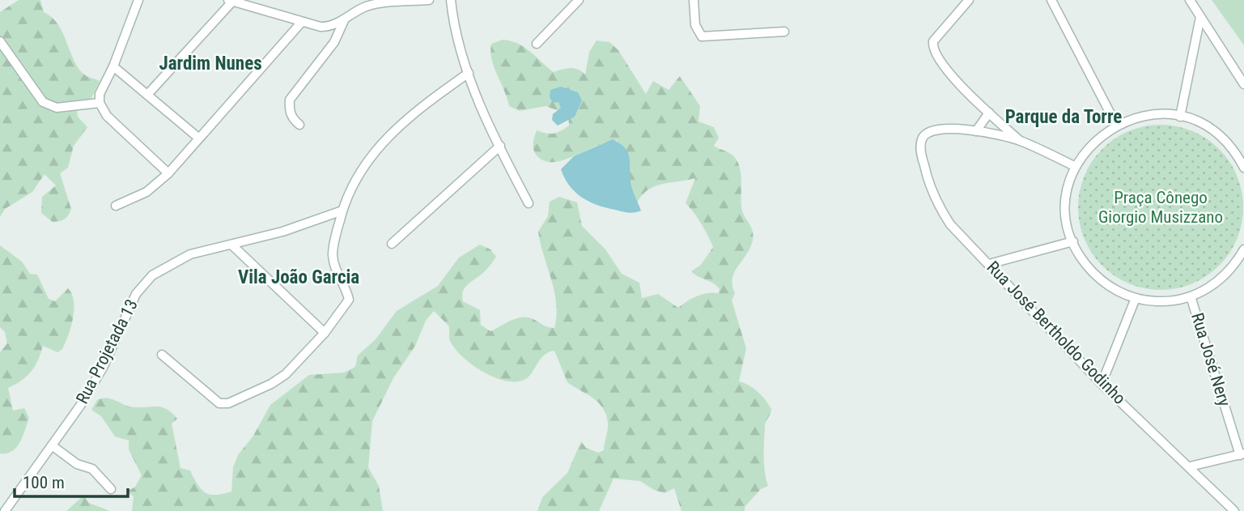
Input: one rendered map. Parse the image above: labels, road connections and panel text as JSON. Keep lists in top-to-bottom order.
{
  "streets": {
    "street": ["Rua José Bertholdo Godinho", "Rua Projetada 13", "Rua José Nery"]
  },
  "districts": ["Jardim Nunes", "Parque da Torre", "Vila João Garcia"],
  "parks": ["Praça Cônego Giorgio Musizzano"],
  "scale_bar": "100 m"
}
